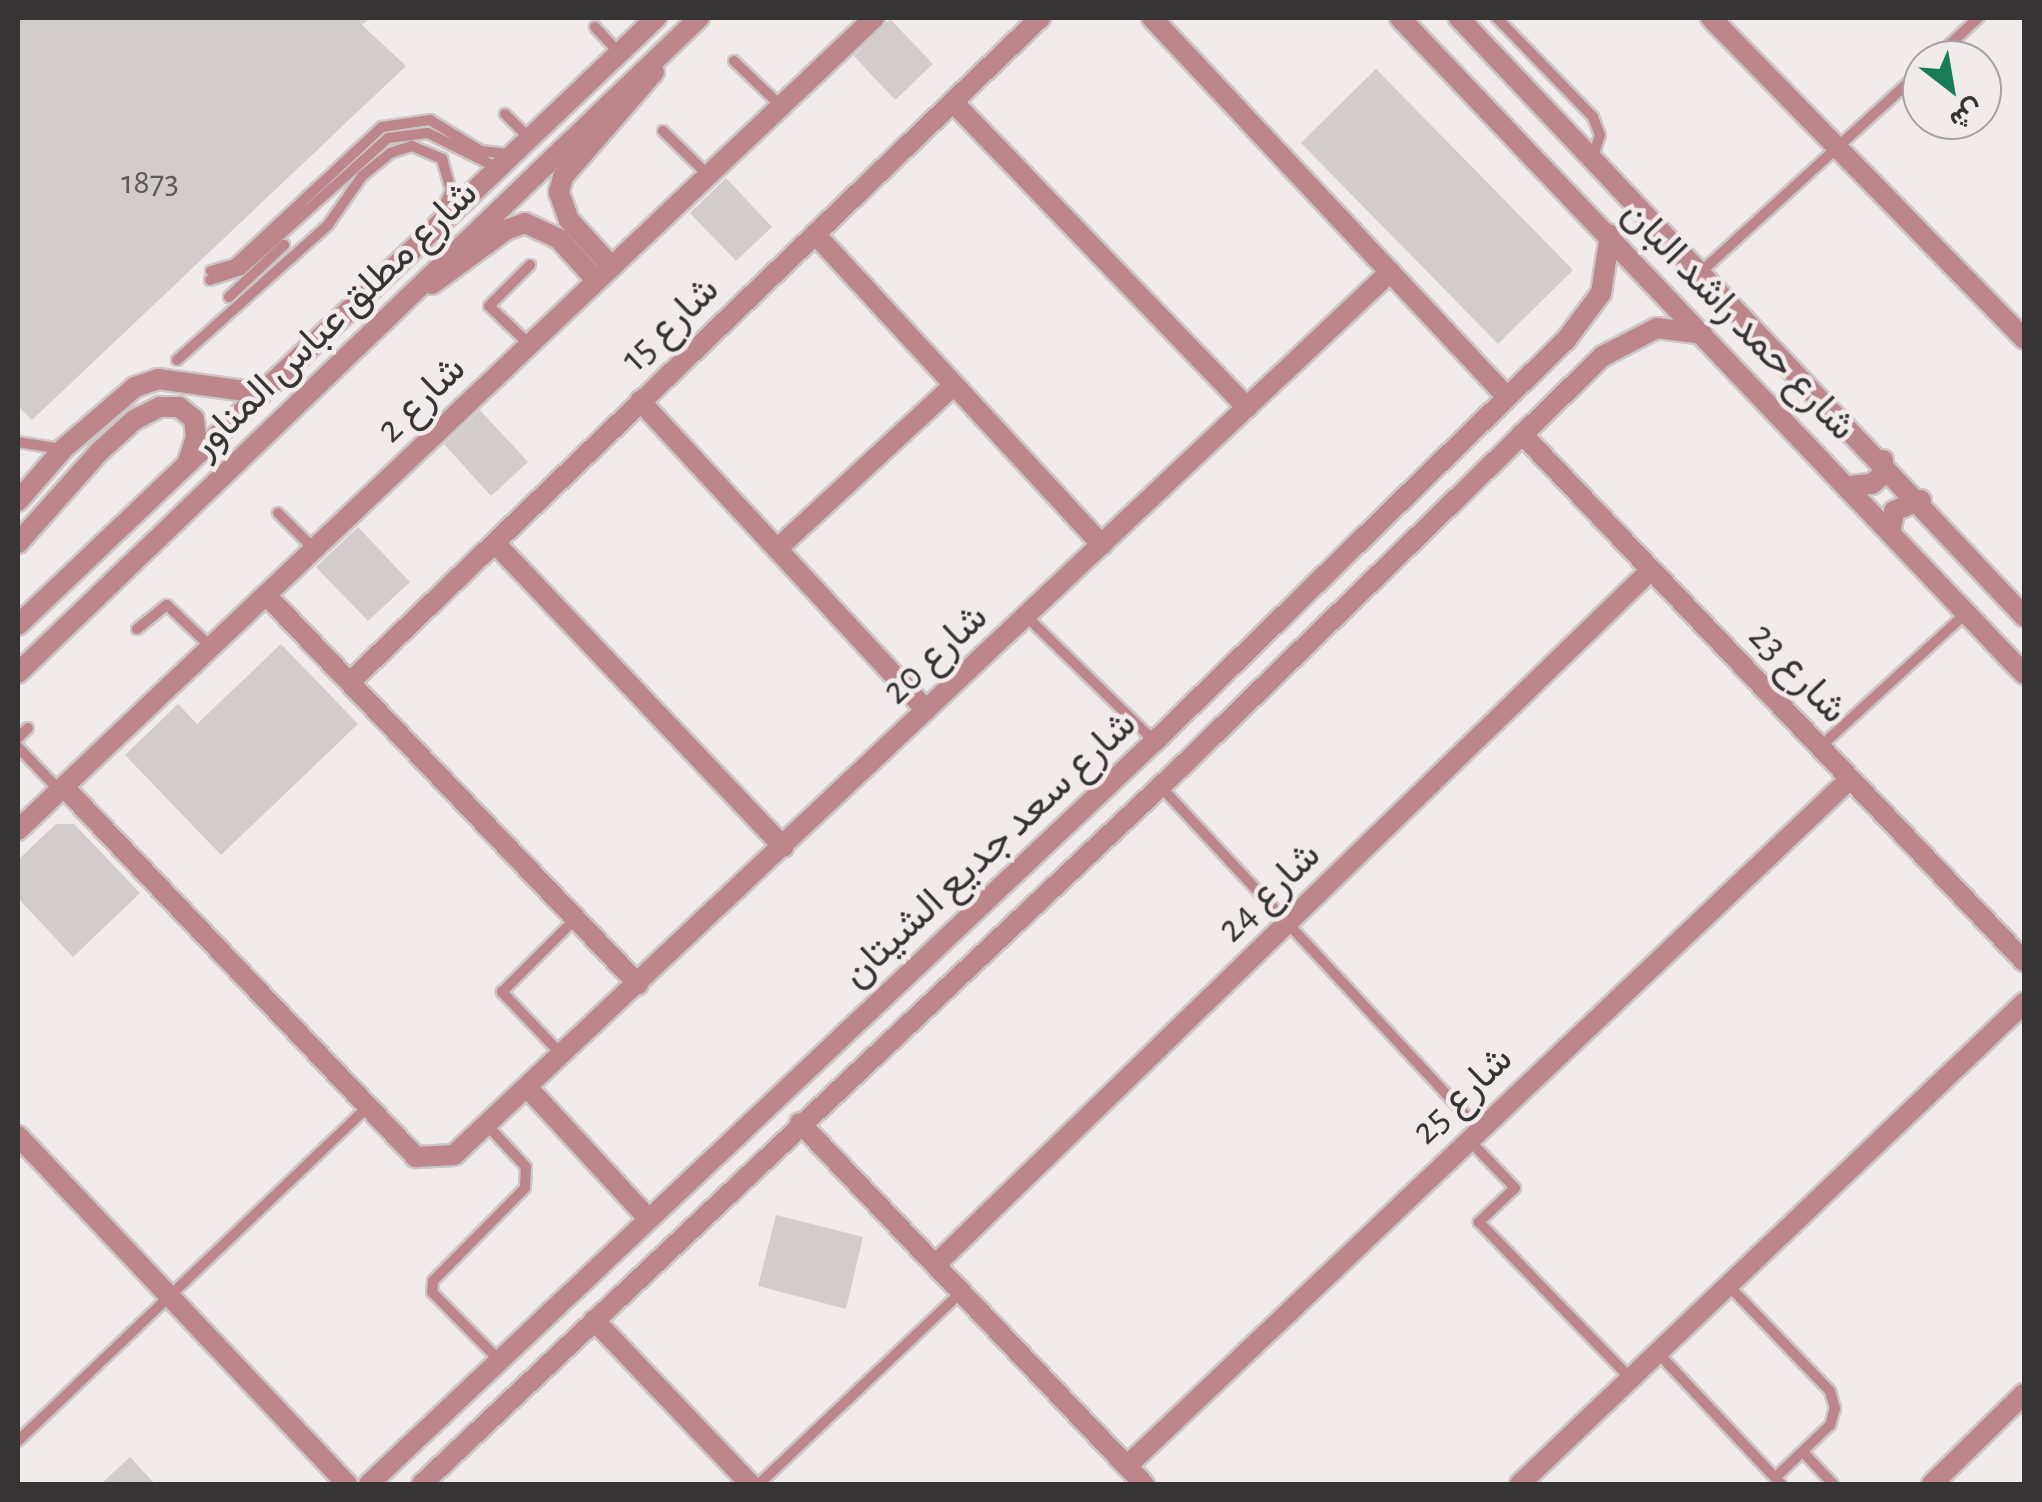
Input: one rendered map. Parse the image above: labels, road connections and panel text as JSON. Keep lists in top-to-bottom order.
{
  "streets": {
    "street": [
      "شارع مطلق عباس المناور",
      "شارع حمد راشد البان",
      "شارع 15",
      "شارع 2",
      "شارع 20",
      "شارع 23",
      "شارع سعد جديع الشيتان",
      "شارع 24",
      "شارع 25"
    ]
  },
  "crossings": [
    ["شارع حمد راشد البان", "شارع سعد جديع الشيتان"],
    ["شارع 2", "شارع 20"],
    ["شارع 23", "شارع سعد جديع الشيتان"],
    ["شارع 23", "شارع 24"],
    ["شارع 23", "شارع 25"]
  ],
  "house_numbers": ["1873"],
  "north": "bottom right"
}
